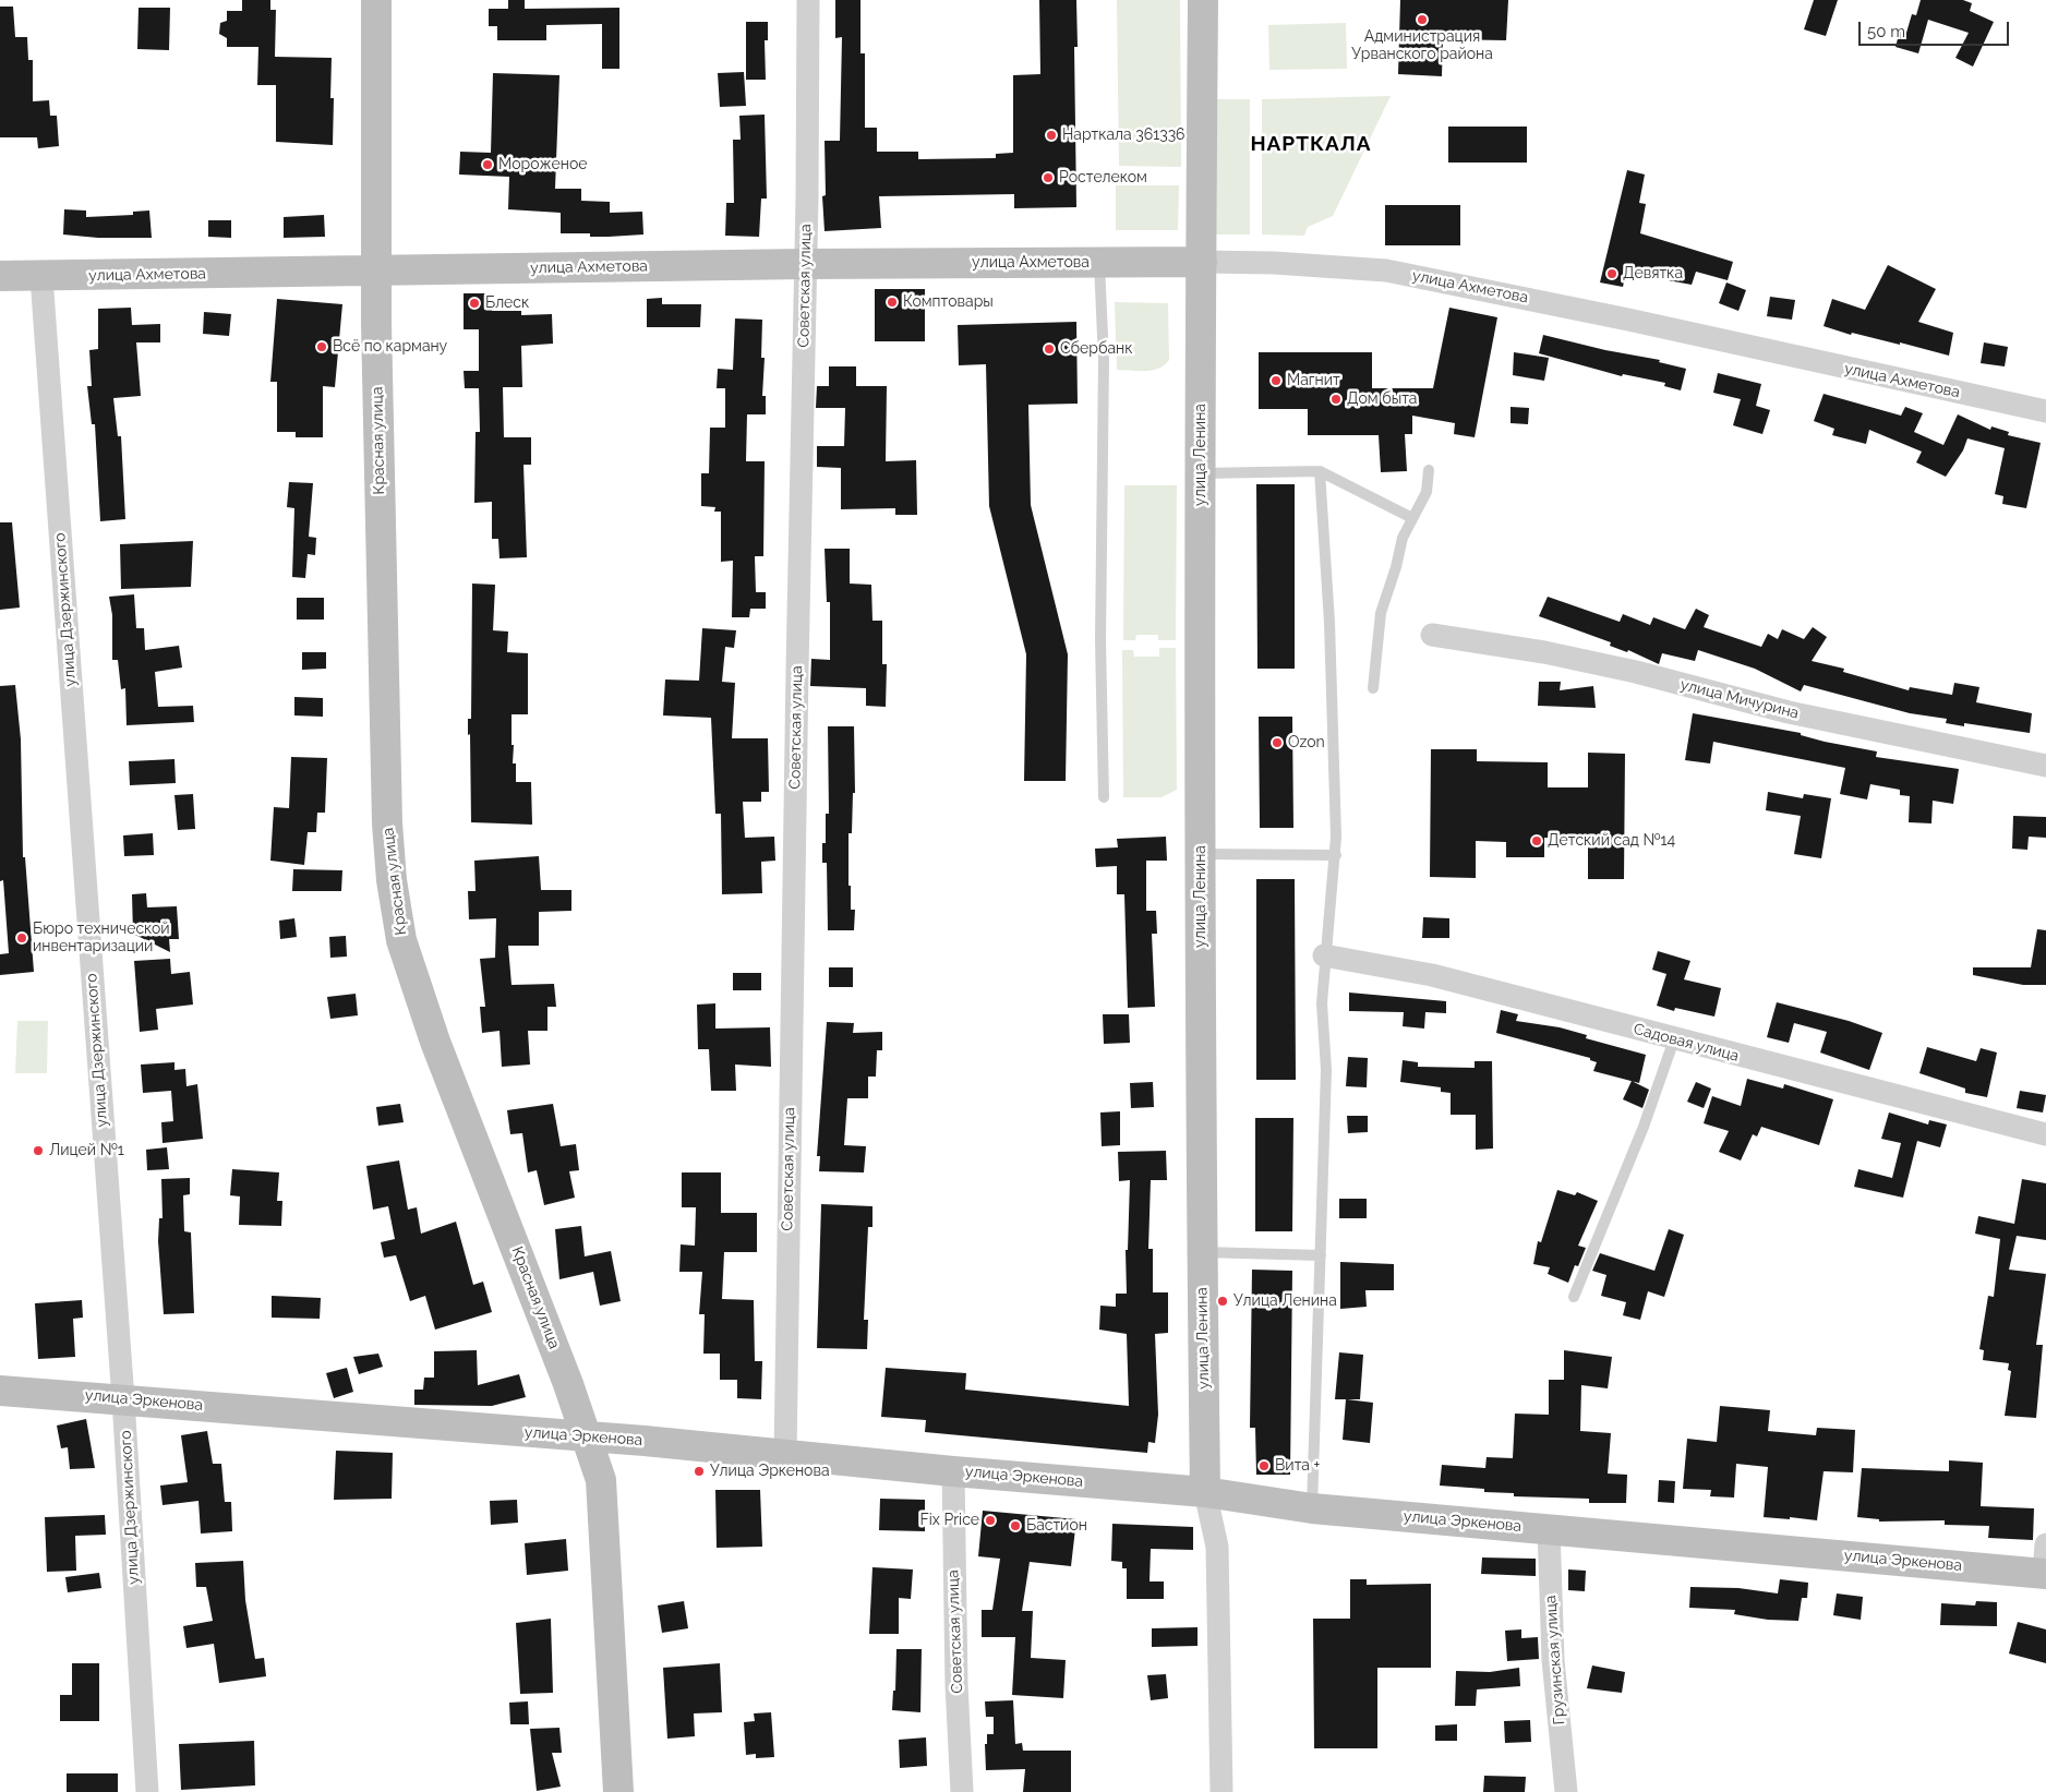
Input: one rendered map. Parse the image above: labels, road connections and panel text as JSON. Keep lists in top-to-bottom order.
{
  "streets": {
    "street": [
      "улица Ахметова",
      "Советская улица",
      "Красная улица",
      "улица Ленина",
      "улица Дзержинского",
      "улица Мичурина",
      "Садовая улица",
      "улица Эркенова",
      "Грузинская улица"
    ]
  },
  "crossings": [
    ["улица Ахметова", "Советская улица"],
    ["улица Ахметова", "Красная улица"],
    ["улица Ахметова", "улица Ленина"],
    ["улица Ахметова", "улица Дзержинского"],
    ["Советская улица", "улица Эркенова"],
    ["Красная улица", "улица Эркенова"],
    ["улица Ленина", "улица Эркенова"],
    ["улица Дзержинского", "улица Эркенова"],
    ["улица Эркенова", "Грузинская улица"]
  ],
  "districts": ["НАРТКАЛА"],
  "places": [
    "Администрация Урванского района",
    "Нарткала 361336",
    "Мороженое",
    "Ростелеком",
    "Девятка",
    "Комптовары",
    "Блеск",
    "Всё по карману",
    "Сбербанк",
    "Магнит",
    "Дом быта",
    "Ozon",
    "Детский сад №14",
    "Бюро технической инвентаризации",
    "Лицей №1",
    "Улица Ленина",
    "Вита +",
    "Улица Эркенова",
    "Fix Price",
    "Бастион"
  ],
  "scale_bar": "50 m"
}
